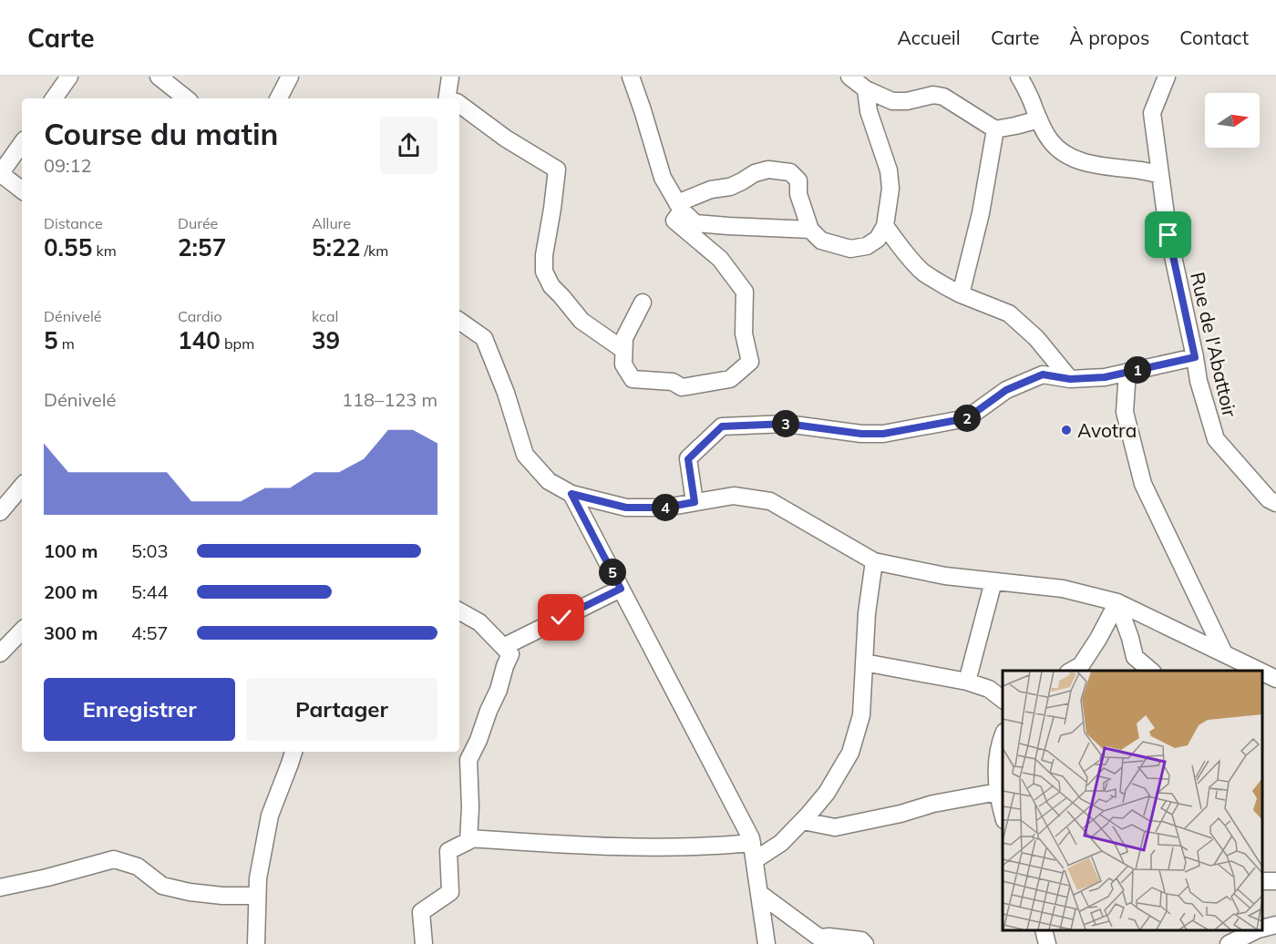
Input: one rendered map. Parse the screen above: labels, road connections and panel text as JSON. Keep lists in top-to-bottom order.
{
  "streets": {
    "street": ["Rue de l'Abattoir"]
  },
  "places": ["Avotra"],
  "north": "right",
  "page": {
    "header": "Carte",
    "nav": [
      "Accueil",
      "Carte",
      "À propos",
      "Contact"
    ],
    "heading": ["Course du matin", "09:12"],
    "stats": [
      ["Distance", "0.55 km"],
      ["Durée", "2:57"],
      ["Allure", "5:22 /km"],
      ["Dénivelé", "5 m"],
      ["Cardio", "140 bpm"],
      ["kcal", "39"]
    ],
    "pins": [
      "1",
      "2",
      "3",
      "4",
      "5"
    ],
    "chart": ["Dénivelé", "118–123 m"],
    "list": [
      {
        "name": "100 m",
        "note": "5:03"
      },
      {
        "name": "200 m",
        "note": "5:44"
      },
      {
        "name": "300 m",
        "note": "4:57"
      }
    ],
    "buttons": ["Enregistrer", "Partager"]
  }
}
